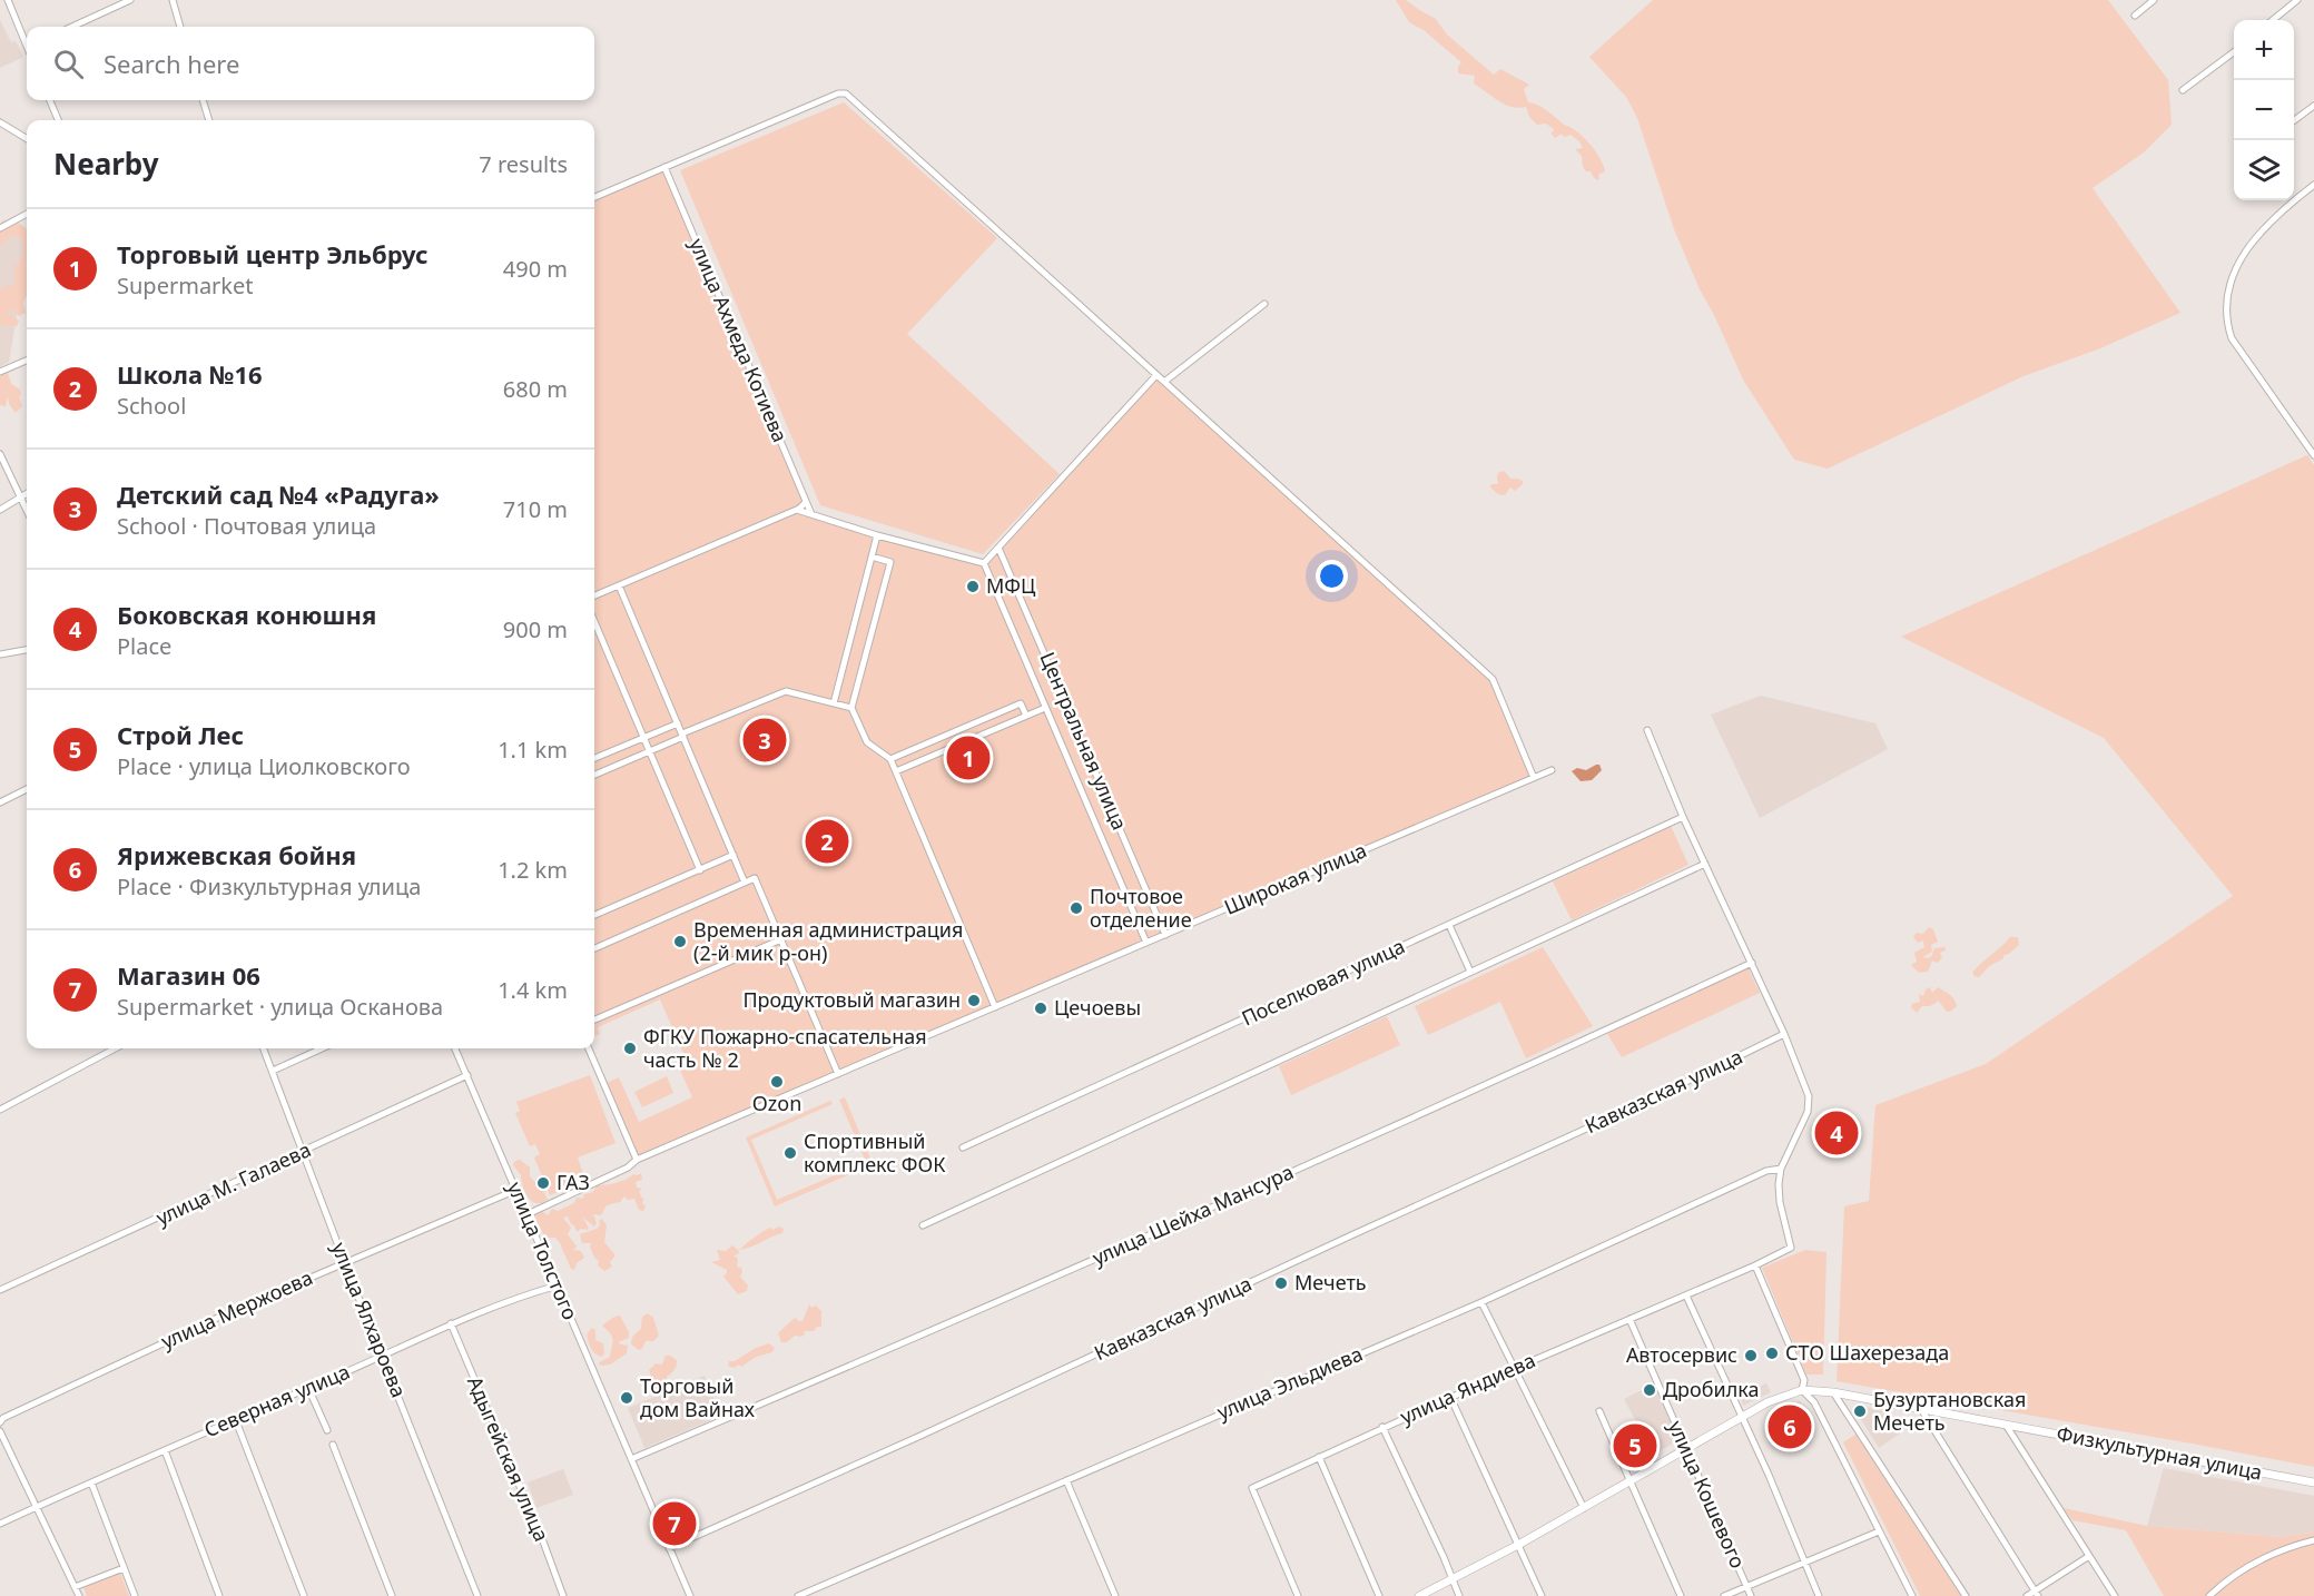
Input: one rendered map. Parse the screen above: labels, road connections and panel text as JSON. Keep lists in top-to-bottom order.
{
  "streets": {
    "main road": ["Физкультурная улица"],
    "street": [
      "улица Ахмеда Котиева",
      "Центральная улица",
      "Широкая улица",
      "Поселковая улица",
      "Кавказская улица",
      "улица М. Галаева",
      "улица Шейха Мансура",
      "улица Толстого",
      "улица Мержоева",
      "улица Ялхароева",
      "улица Эльдиева",
      "улица Яндиева",
      "Северная улица",
      "Адыгейская улица",
      "улица Кошевого"
    ]
  },
  "crossings": [
    ["Центральная улица", "Широкая улица"],
    ["Широкая улица", "улица Толстого"],
    ["Кавказская улица", "улица Толстого"],
    ["улица М. Галаева", "улица Толстого"],
    ["улица М. Галаева", "улица Ялхароева"],
    ["улица Шейха Мансура", "улица Толстого"],
    ["улица Толстого", "улица Мержоева"],
    ["улица Толстого", "Северная улица"],
    ["улица Мержоева", "улица Ялхароева"],
    ["улица Ялхароева", "Северная улица"],
    ["улица Эльдиева", "улица Яндиева"],
    ["улица Яндиева", "улица Кошевого"],
    ["Северная улица", "Адыгейская улица"],
    ["Физкультурная улица", "улица Кошевого"]
  ],
  "places": [
    "МФЦ",
    "Почтовое отделение",
    "Временная администрация (2-й мик р-он)",
    "Продуктовый магазин",
    "Цечоевы",
    "ФГКУ Пожарно-спасательная часть № 2",
    "Ozon",
    "Спортивный комплекс ФОК",
    "ГАЗ",
    "Мечеть",
    "СТО Шахерезада",
    "Автосервис",
    "Дробилка",
    "Торговый дом Вайнах",
    "Бузуртановская Мечеть"
  ],
  "page": {
    "map_buttons": ["+", "−"],
    "search": "Search here",
    "heading": ["Nearby", "7 results"],
    "list": [
      {
        "mark": "1",
        "name": "Торговый центр Эльбрус",
        "note": "Supermarket",
        "value": "490 m"
      },
      {
        "mark": "2",
        "name": "Школа №16",
        "note": "School",
        "value": "680 m"
      },
      {
        "mark": "3",
        "name": "Детский сад №4 «Радуга»",
        "note": "School · Почтовая улица",
        "value": "710 m"
      },
      {
        "mark": "4",
        "name": "Боковская конюшня",
        "note": "Place",
        "value": "900 m"
      },
      {
        "mark": "5",
        "name": "Строй Лес",
        "note": "Place · улица Циолковского",
        "value": "1.1 km"
      },
      {
        "mark": "6",
        "name": "Ярижевская бойня",
        "note": "Place · Физкультурная улица",
        "value": "1.2 km"
      },
      {
        "mark": "7",
        "name": "Магазин 06",
        "note": "Supermarket · улица Осканова",
        "value": "1.4 km"
      }
    ],
    "pins": [
      "3",
      "1",
      "2",
      "4",
      "6",
      "5",
      "7"
    ]
  }
}
